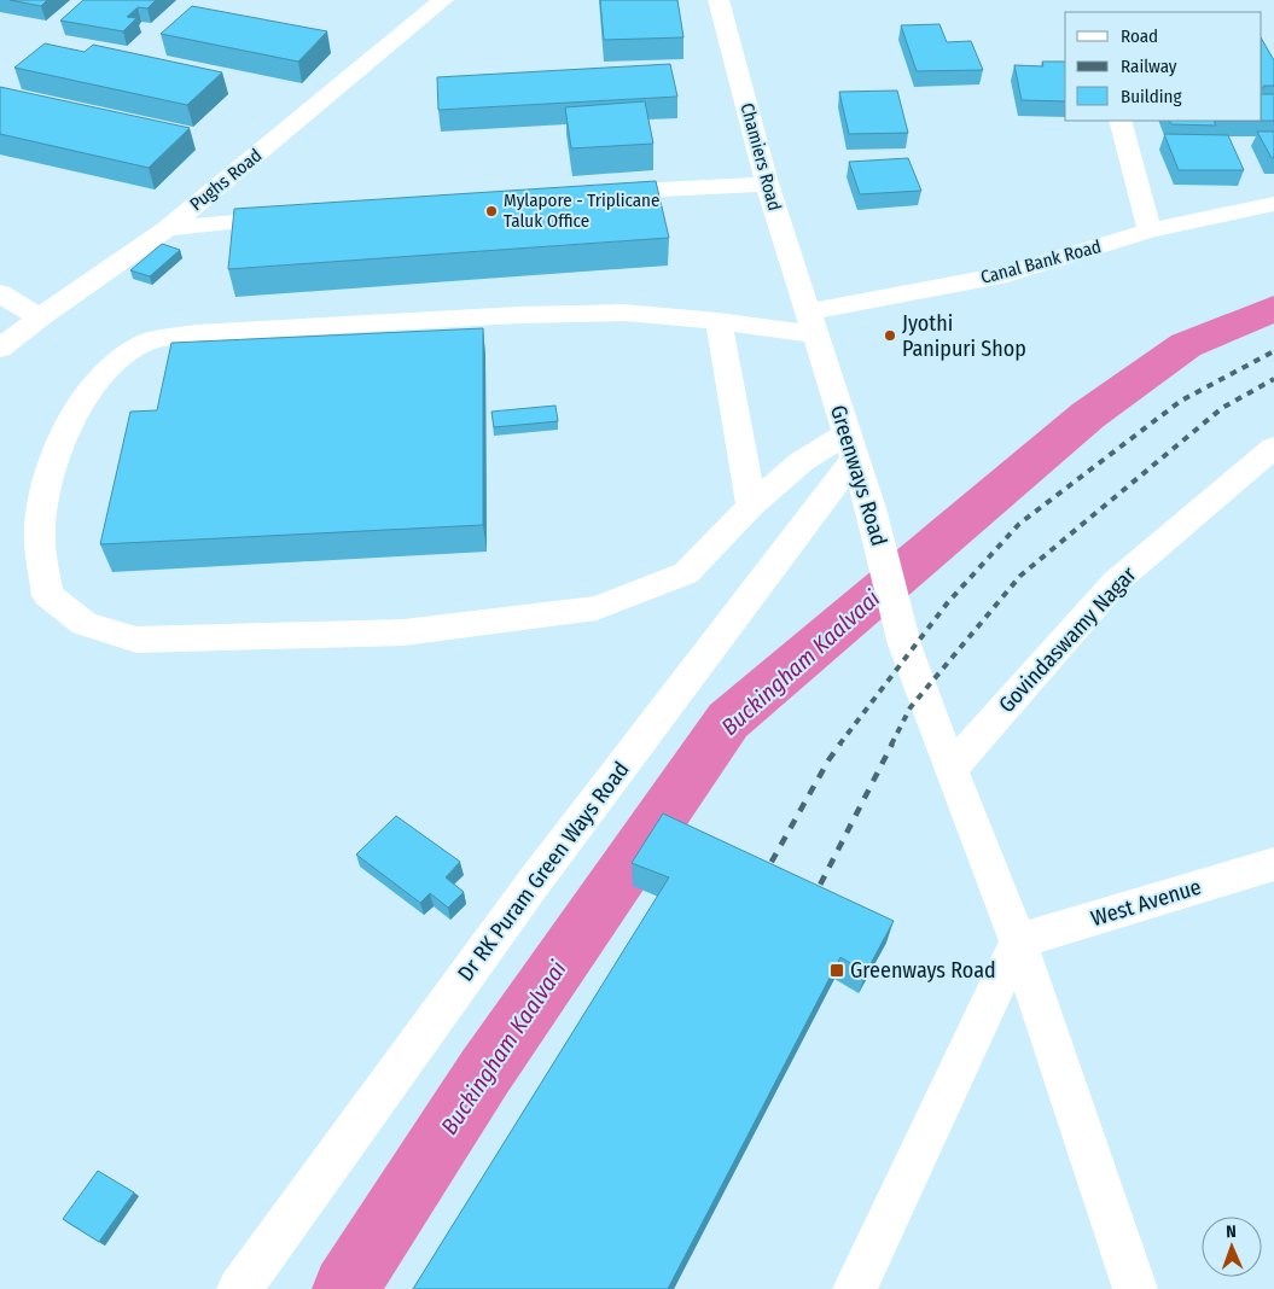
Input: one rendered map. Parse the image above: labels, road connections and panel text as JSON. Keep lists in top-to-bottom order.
{
  "streets": {
    "street": [
      "Chamiers Road",
      "Pughs Road",
      "Canal Bank Road",
      "Greenways Road",
      "Govindaswamy Nagar",
      "Dr RK Puram Green Ways Road",
      "West Avenue"
    ]
  },
  "crossings": [
    ["Chamiers Road", "Canal Bank Road"],
    ["Chamiers Road", "Greenways Road"],
    ["Canal Bank Road", "Greenways Road"],
    ["Canal Bank Road", "Dr RK Puram Green Ways Road"],
    ["Greenways Road", "Govindaswamy Nagar"],
    ["Greenways Road", "Dr RK Puram Green Ways Road"],
    ["Greenways Road", "West Avenue"]
  ],
  "water": ["Buckingham Kaalvaai"],
  "places": {
    "other": ["Mylapore - Triplicane Taluk Office", "Jyothi Panipuri Shop"],
    "transit": ["Greenways Road"]
  },
  "legend": ["Road", "Railway", "Building"],
  "north": "top"
}
